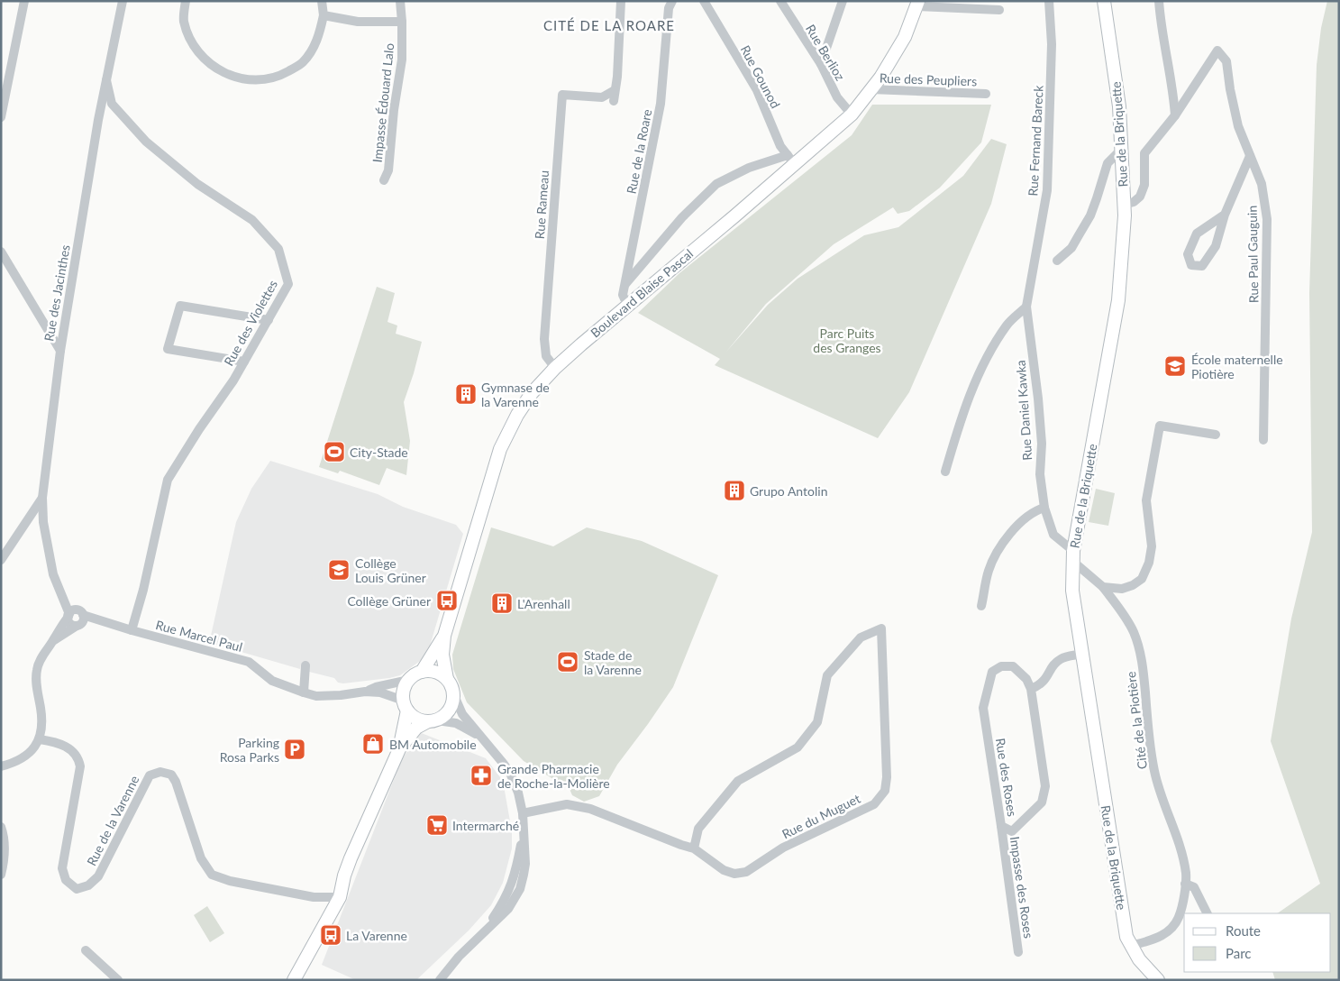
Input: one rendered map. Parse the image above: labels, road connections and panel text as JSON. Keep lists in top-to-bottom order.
{
  "streets": {
    "main road": ["Rue de la Briquette", "Boulevard Blaise Pascal"],
    "street": [
      "Rue Berlioz",
      "Rue Gounod",
      "Rue des Peupliers",
      "Impasse Édouard Lalo",
      "Rue Fernand Bareck",
      "Rue de la Roare",
      "Rue Rameau",
      "Rue Paul Gauguin",
      "Rue des Jacinthes",
      "Rue des Violettes",
      "Rue Daniel Kawka",
      "Rue Marcel Paul",
      "Cité de la Piotière",
      "Rue des Roses",
      "Rue du Muguet",
      "Rue de la Varenne",
      "Impasse des Roses"
    ]
  },
  "crossings": [
    ["Rue Berlioz", "Boulevard Blaise Pascal"],
    ["Rue Gounod", "Boulevard Blaise Pascal"],
    ["Rue des Peupliers", "Boulevard Blaise Pascal"],
    ["Rue de la Briquette", "Rue Paul Gauguin"],
    ["Rue de la Briquette", "Rue Daniel Kawka"],
    ["Rue de la Briquette", "Cité de la Piotière"],
    ["Rue Fernand Bareck", "Rue Daniel Kawka"],
    ["Rue de la Roare", "Boulevard Blaise Pascal"],
    ["Rue Rameau", "Boulevard Blaise Pascal"],
    ["Rue des Jacinthes", "Rue des Violettes"],
    ["Rue des Jacinthes", "Rue Marcel Paul"],
    ["Boulevard Blaise Pascal", "Rue Marcel Paul"],
    ["Rue des Violettes", "Rue Marcel Paul"],
    ["Rue Daniel Kawka", "Cité de la Piotière"],
    ["Rue Marcel Paul", "Rue de la Varenne"],
    ["Rue des Roses", "Impasse des Roses"]
  ],
  "districts": ["CITÉ DE LA ROARE"],
  "parks": ["Parc Puits des Granges"],
  "places": {
    "school or university": ["École maternelle Piotière", "Collège Louis Grüner"],
    "building": ["Gymnase de la Varenne", "Grupo Antolin", "L'Arenhall"],
    "sports": ["City-Stade", "Stade de la Varenne"],
    "bus stop": ["Collège Grüner", "La Varenne"],
    "shop": ["BM Automobile"],
    "parking": ["Parking Rosa Parks"],
    "pharmacy": ["Grande Pharmacie de Roche-la-Molière"],
    "supermarket": ["Intermarché"]
  },
  "legend": ["Route", "Parc"]
}
